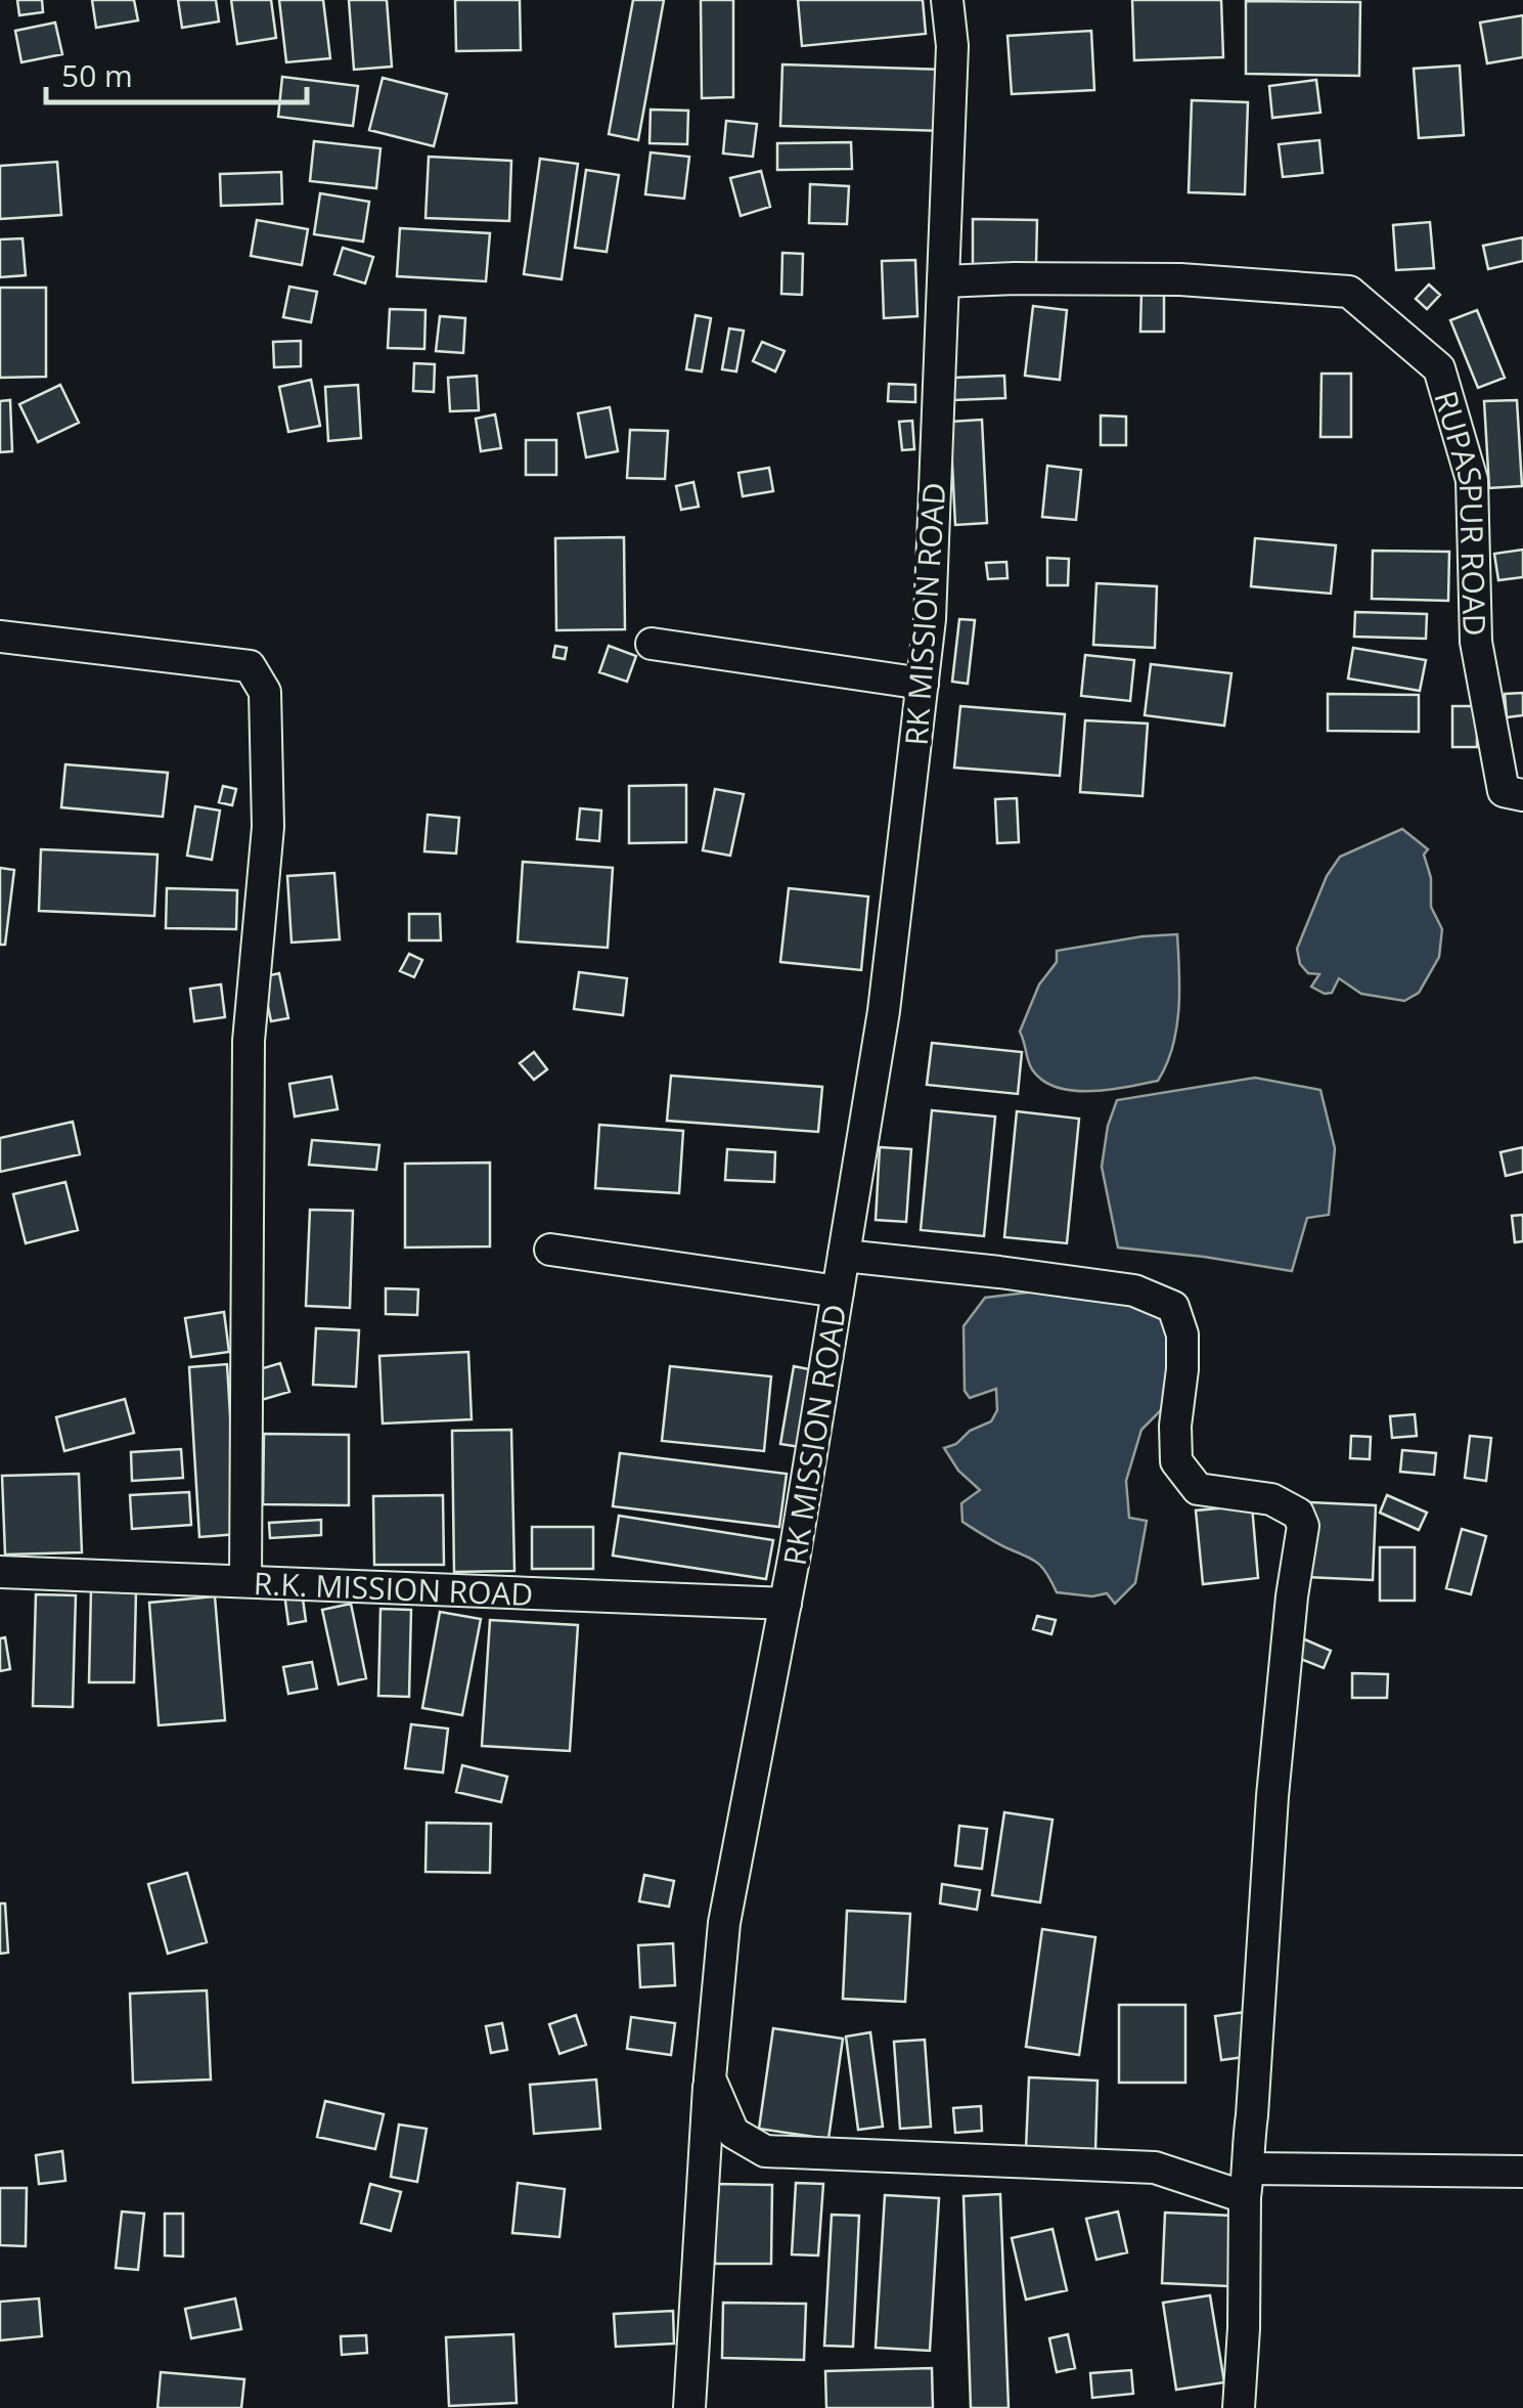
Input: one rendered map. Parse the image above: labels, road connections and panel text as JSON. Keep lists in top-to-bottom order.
{
  "streets": {
    "street": ["RUPASPUR ROAD", "RK MISSION ROAD", "R.K. MISSION ROAD"]
  },
  "crossings": [
    ["RUPASPUR ROAD", "RK MISSION ROAD"],
    ["RK MISSION ROAD", "R.K. MISSION ROAD"]
  ],
  "scale_bar": "50 m"
}
